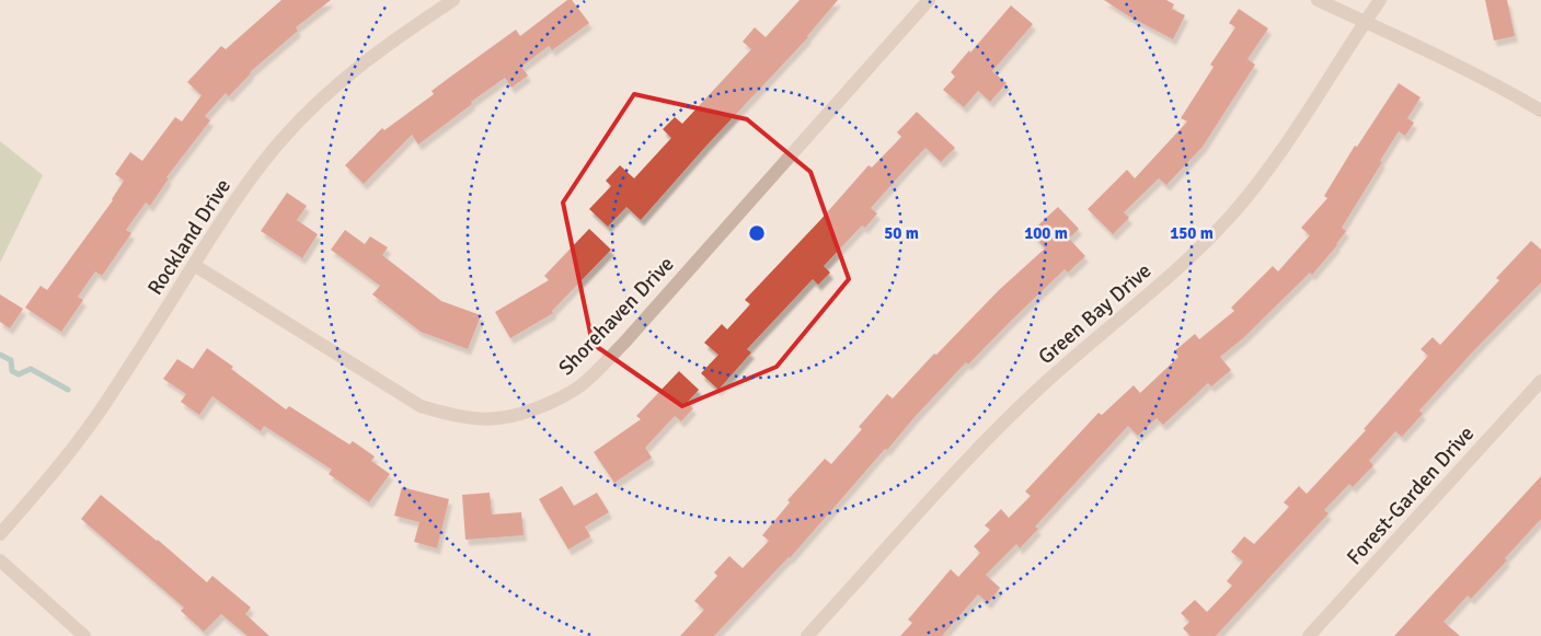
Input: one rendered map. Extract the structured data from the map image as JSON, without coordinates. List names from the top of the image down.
{
  "streets": {
    "street": [
      "Rockland Drive",
      "Green Bay Drive",
      "Shorehaven Drive",
      "Forest-Garden Drive"
    ]
  },
  "crossings": [
    ["Rockland Drive", "Shorehaven Drive"]
  ],
  "rings": ["50 m", "100 m", "150 m"]
}
